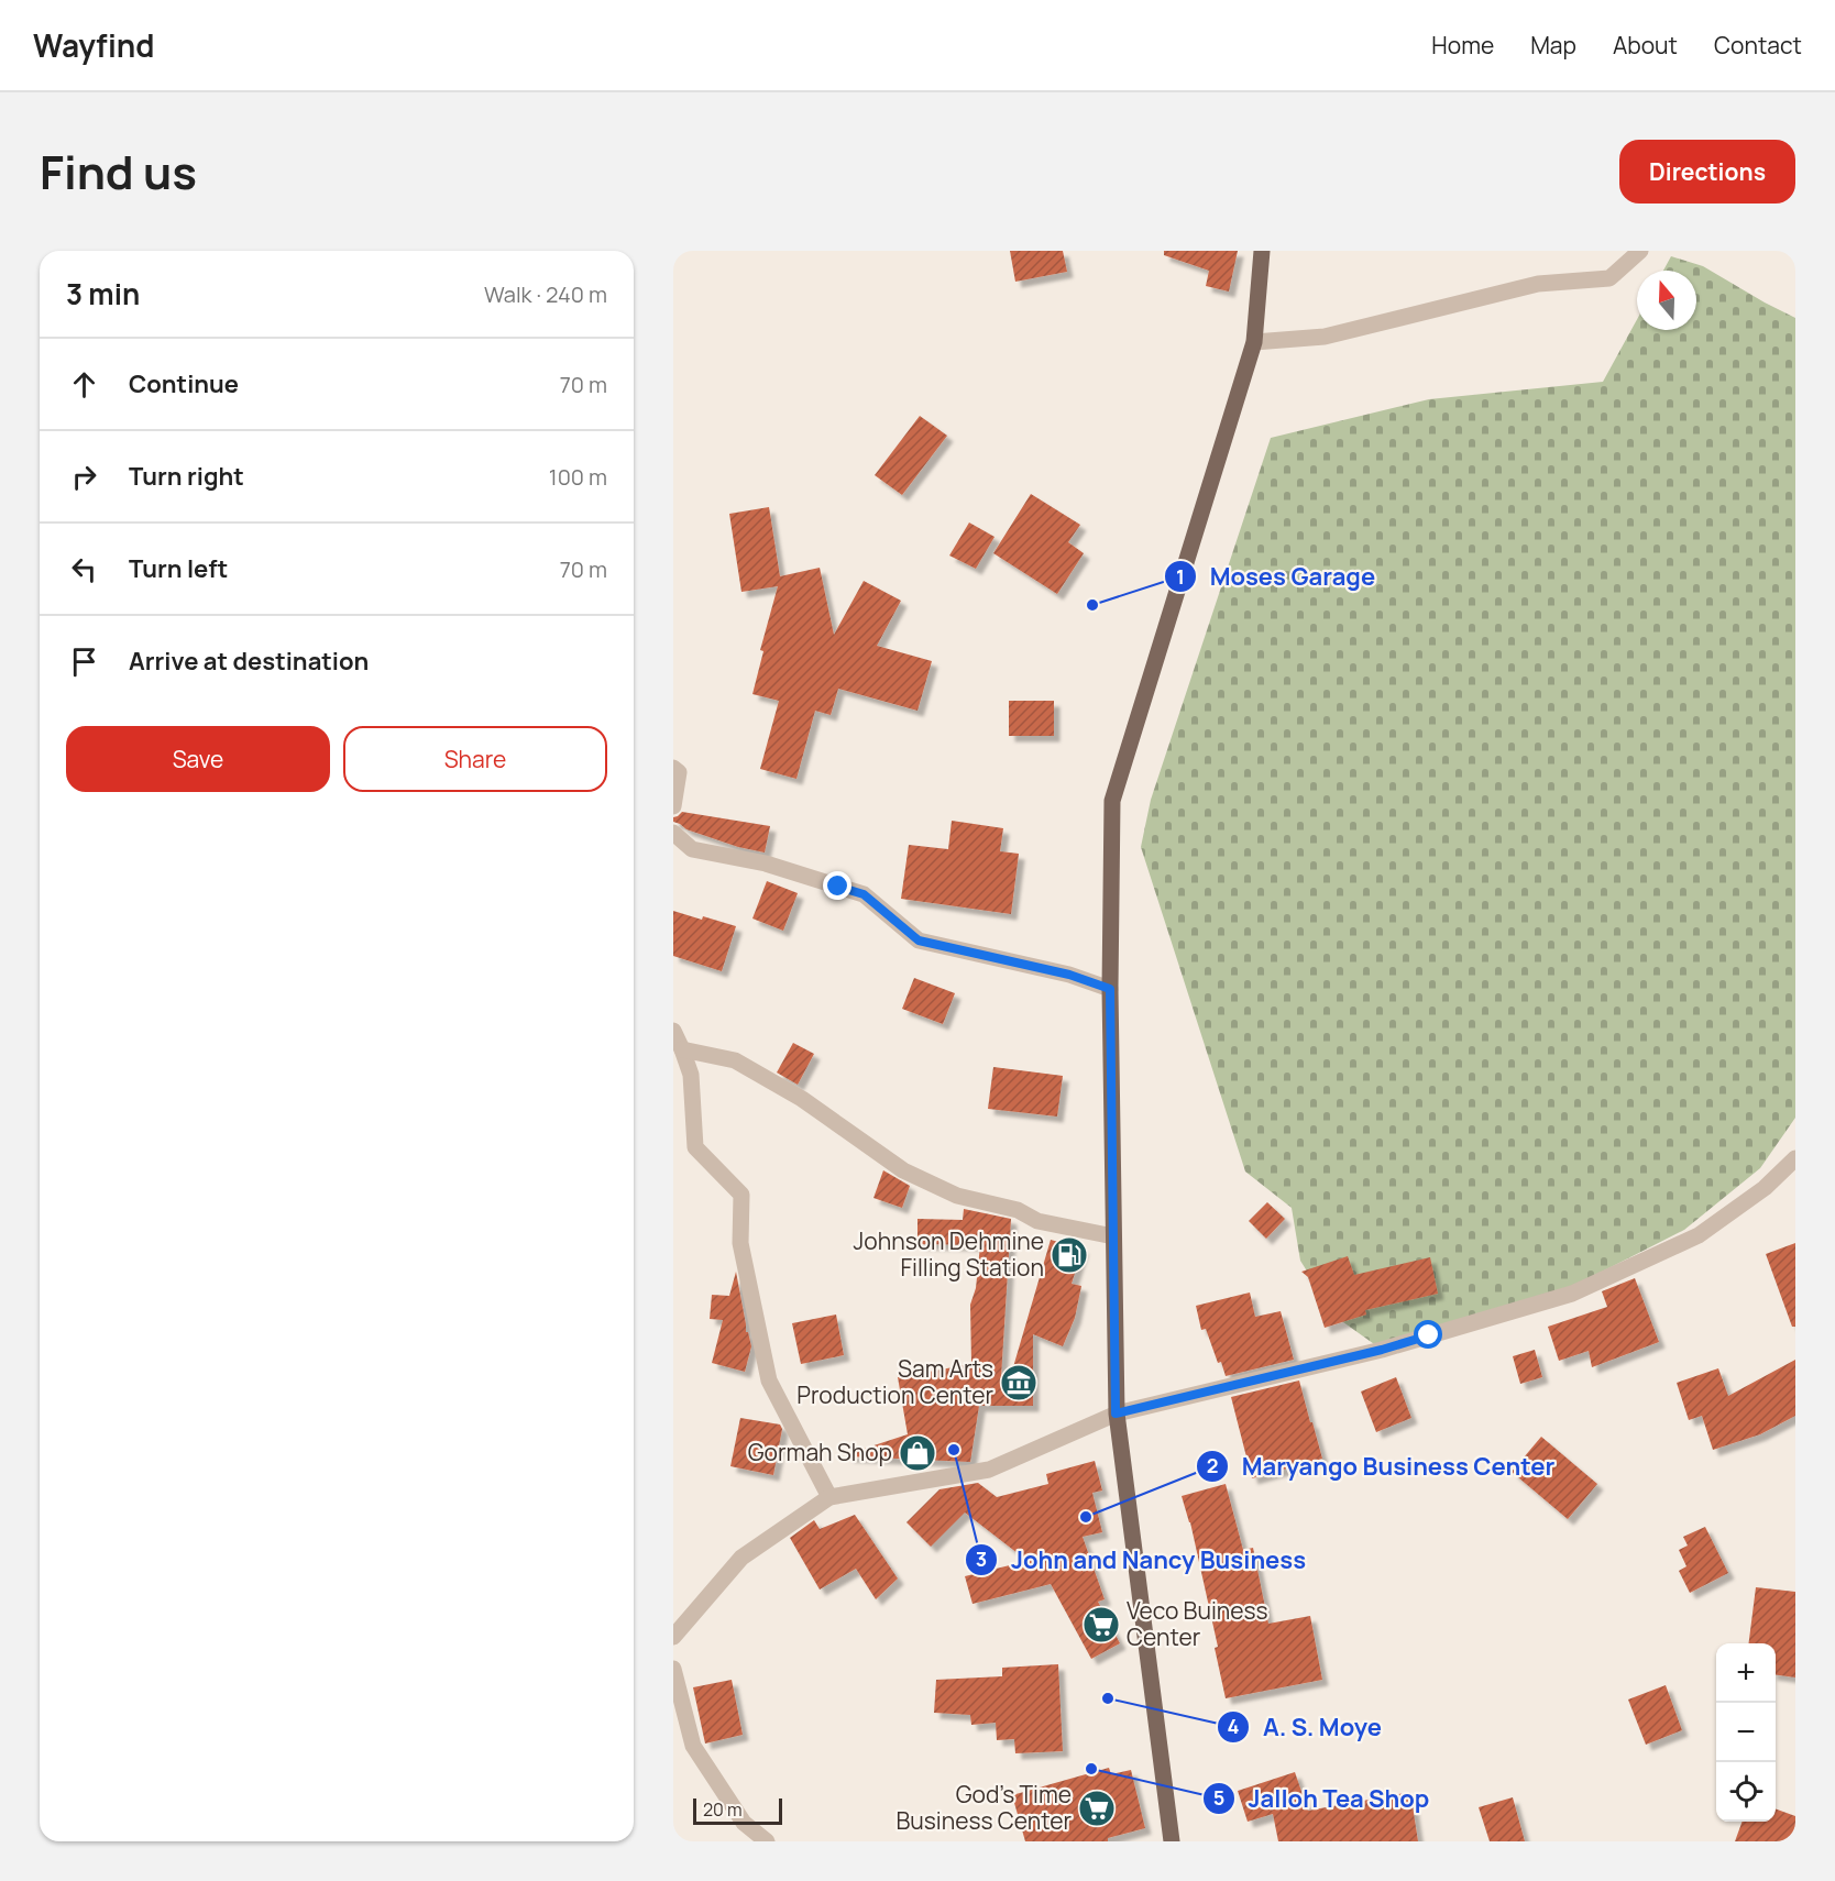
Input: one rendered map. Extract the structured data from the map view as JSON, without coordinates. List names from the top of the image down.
{
  "places": {
    "other": [
      "Moses Garage",
      "John and Nancy Business",
      "Maryango Business Center",
      "A. S. Moye",
      "Jalloh Tea Shop"
    ],
    "fuel station": ["Johnson Dehmine Filling Station"],
    "museum": ["Sam Arts Production Center"],
    "shop": ["Gormah Shop"],
    "supermarket": ["Veco Buiness Center", "God's Time Business Center"]
  },
  "scale_bar": "20 m",
  "north": "top",
  "page": {
    "header": "Wayfind",
    "nav": [
      "Home",
      "Map",
      "About",
      "Contact"
    ],
    "title": "Find us",
    "buttons": [
      "Directions",
      ["Save", "Share"]
    ],
    "heading": ["3 min", "Walk · 240 m"],
    "list": [
      ["Continue", "70 m"],
      ["Turn right", "100 m"],
      ["Turn left", "70 m"],
      "Arrive at destination"
    ],
    "map_buttons": ["+", "−"],
    "scale": "20 m"
  }
}
